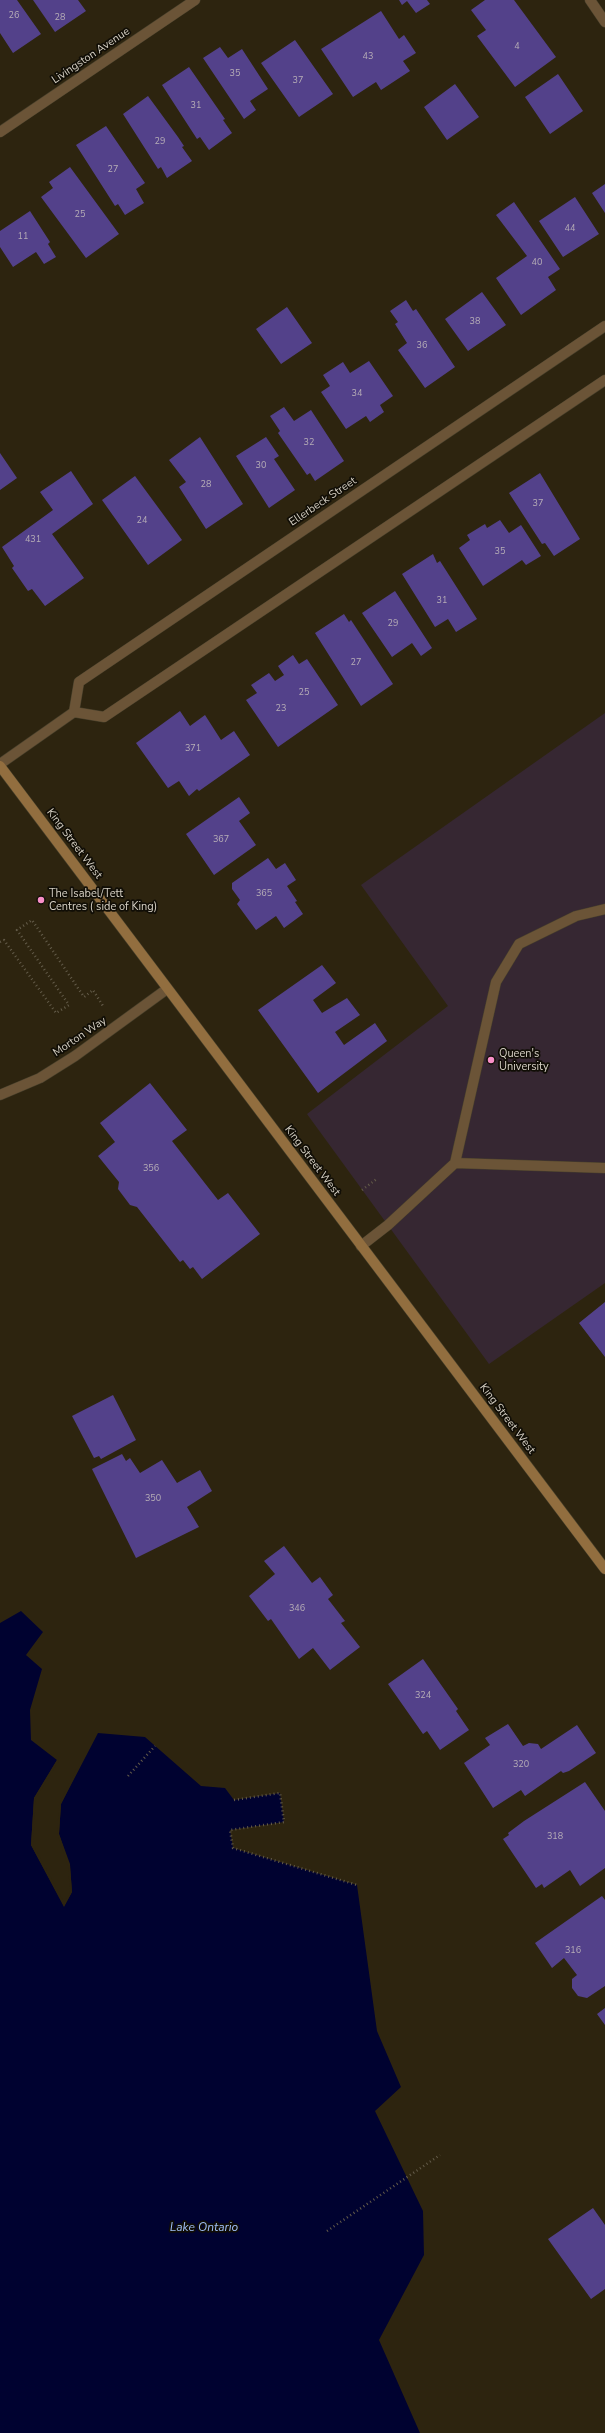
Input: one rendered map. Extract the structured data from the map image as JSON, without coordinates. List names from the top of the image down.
{
  "streets": {
    "main road": ["King Street West"],
    "street": ["Livingston Avenue", "Ellerbeck Street", "Morton Way"]
  },
  "crossings": [
    ["King Street West", "Morton Way"]
  ],
  "water": ["Lake Ontario"],
  "places": ["The Isabel/Tett Centres ( side of King)", "Queen's University"],
  "house_numbers": [
    "26",
    "28",
    "4",
    "43",
    "35",
    "37",
    "31",
    "29",
    "27",
    "25",
    "44",
    "11",
    "40",
    "38",
    "36",
    "34",
    "32",
    "30",
    "28",
    "37",
    "24",
    "431",
    "35",
    "31",
    "29",
    "27",
    "25",
    "23",
    "371",
    "367",
    "365",
    "356",
    "350",
    "346",
    "324",
    "320",
    "318",
    "316"
  ]
}
